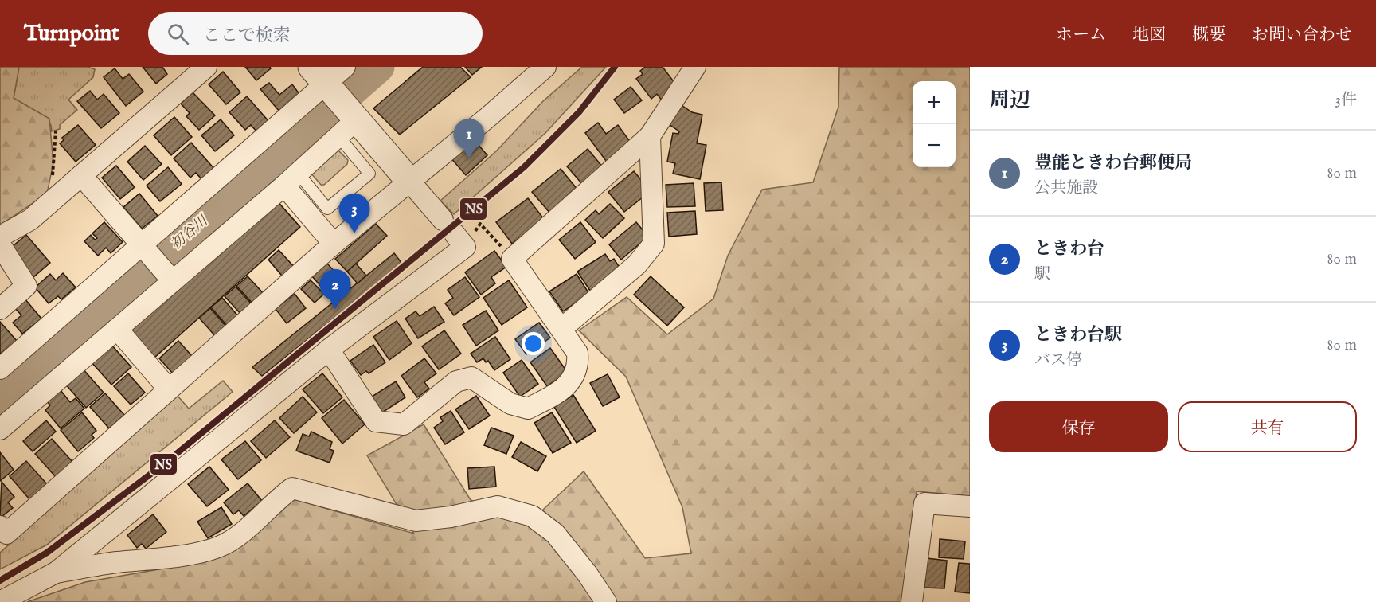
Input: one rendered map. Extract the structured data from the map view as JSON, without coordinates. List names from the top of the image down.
{
  "water": ["初谷川"],
  "lines": ["transit line NS"],
  "page": {
    "header": "Turnpoint",
    "search": "ここで検索",
    "nav": [
      "ホーム",
      "地図",
      "概要",
      "お問い合わせ"
    ],
    "heading": ["周辺", "3件"],
    "map_buttons": ["+", "−"],
    "pins": ["1", "3", "2"],
    "list": [
      {
        "mark": "1",
        "name": "豊能ときわ台郵便局",
        "note": "公共施設",
        "value": "80 m"
      },
      {
        "mark": "2",
        "name": "ときわ台",
        "note": "駅",
        "value": "80 m"
      },
      {
        "mark": "3",
        "name": "ときわ台駅",
        "note": "バス停",
        "value": "80 m"
      }
    ],
    "buttons": ["保存", "共有"]
  }
}
